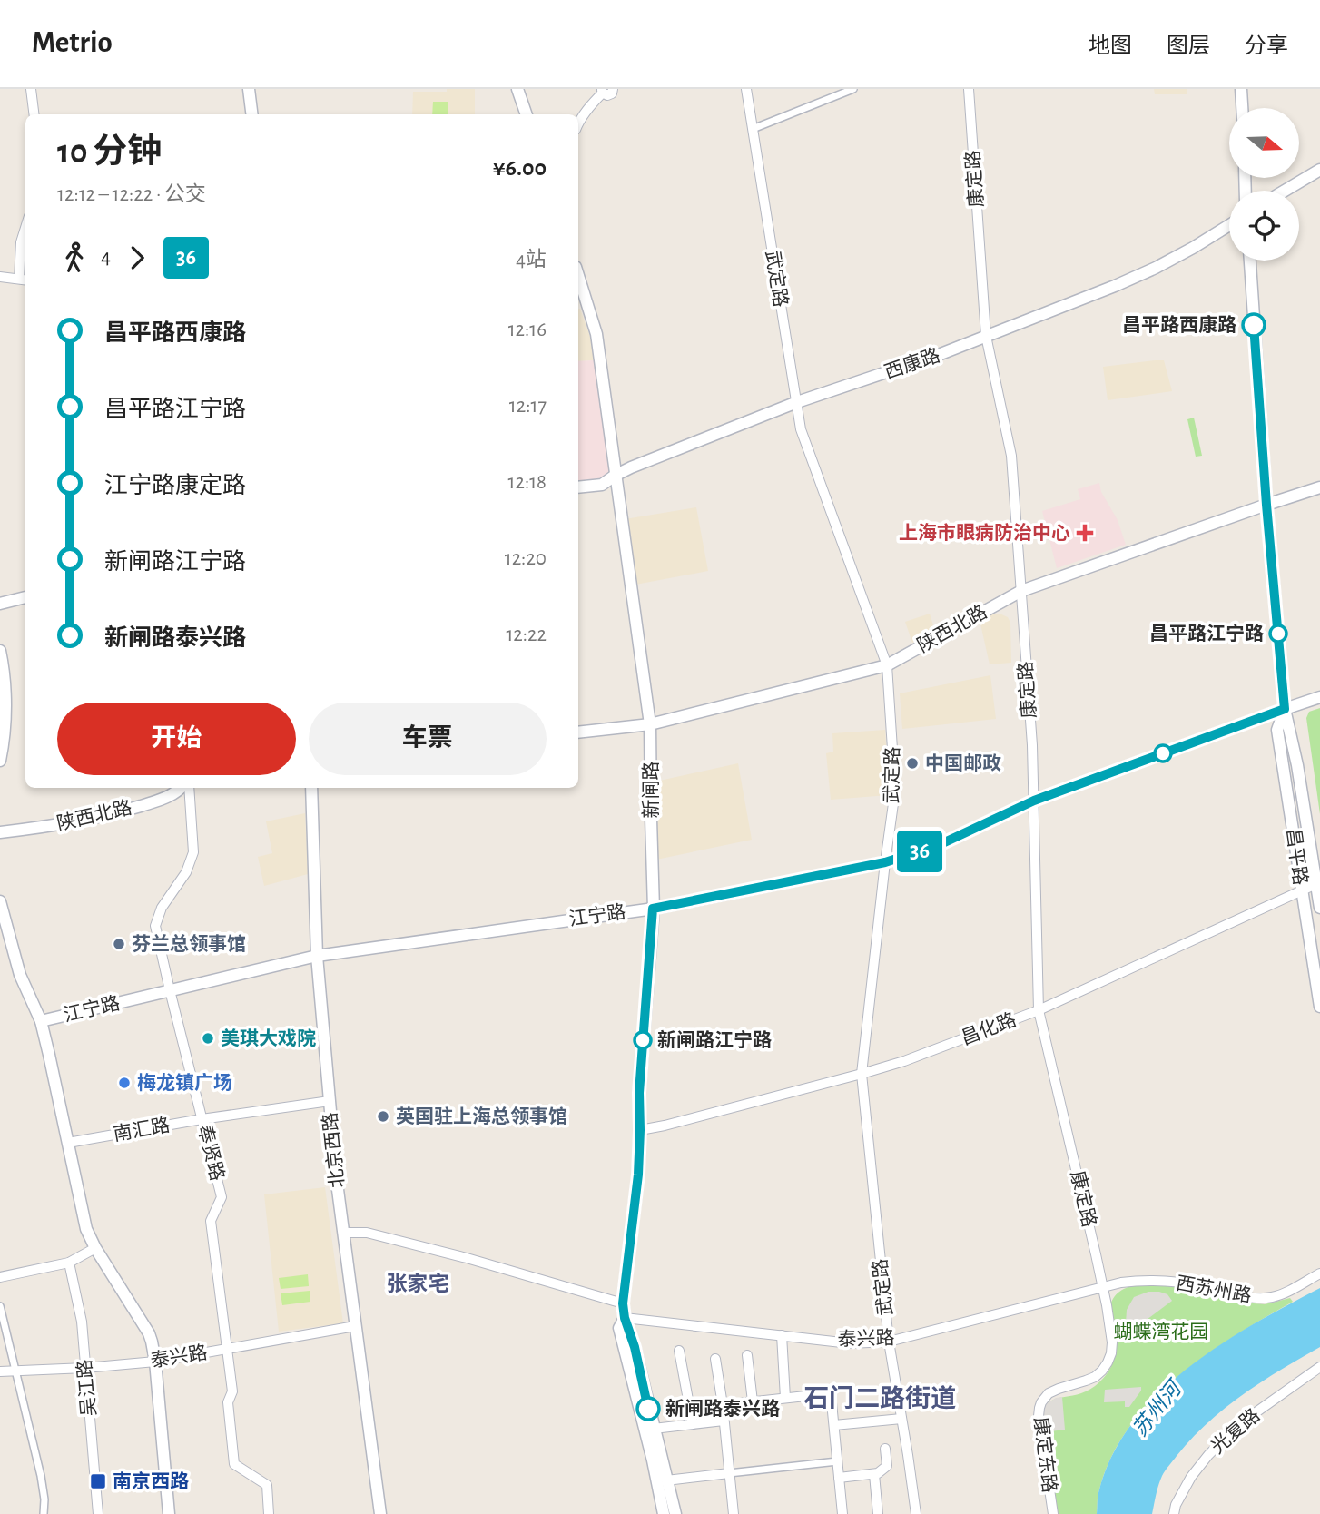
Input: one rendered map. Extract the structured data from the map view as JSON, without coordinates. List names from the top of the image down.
{
  "streets": {
    "main road": [
      "西康路",
      "陕西北路",
      "新闸路",
      "昌平路",
      "江宁路",
      "北京西路"
    ],
    "street": [
      "康定路",
      "武定路",
      "昌化路",
      "南汇路",
      "奉贤路",
      "西苏州路",
      "泰兴路",
      "吴江路",
      "光复路",
      "康定东路"
    ]
  },
  "crossings": [
    ["康定路", "西康路"],
    ["康定路", "陕西北路"],
    ["康定路", "江宁路"],
    ["康定路", "昌化路"],
    ["康定路", "西苏州路"],
    ["康定路", "泰兴路"],
    ["康定路", "康定东路"],
    ["武定路", "西康路"],
    ["武定路", "陕西北路"],
    ["武定路", "江宁路"],
    ["武定路", "昌化路"],
    ["武定路", "泰兴路"],
    ["西康路", "新闸路"],
    ["陕西北路", "新闸路"],
    ["陕西北路", "昌平路"],
    ["新闸路", "江宁路"],
    ["新闸路", "昌化路"],
    ["新闸路", "泰兴路"],
    ["昌平路", "江宁路"],
    ["昌平路", "昌化路"],
    ["江宁路", "北京西路"],
    ["江宁路", "奉贤路"],
    ["南汇路", "北京西路"],
    ["南汇路", "奉贤路"],
    ["北京西路", "泰兴路"],
    ["奉贤路", "泰兴路"],
    ["西苏州路", "泰兴路"],
    ["西苏州路", "康定东路"],
    ["泰兴路", "吴江路"],
    ["泰兴路", "康定东路"]
  ],
  "districts": ["张家宅", "石门二路街道"],
  "water": ["苏州河"],
  "parks": ["蝴蝶湾花园"],
  "places": {
    "other": [
      "昌平路西康路",
      "昌平路江宁路",
      "中国邮政",
      "芬兰总领事馆",
      "美琪大戏院",
      "新闸路江宁路",
      "梅龙镇广场",
      "英国驻上海总领事馆",
      "新闸路泰兴路"
    ],
    "health": ["上海市眼病防治中心"],
    "transit": ["南京西路"]
  },
  "lines": ["bus line 36"],
  "north": "right",
  "page": {
    "header": "Metrio",
    "nav": ["地图", "图层", "分享"],
    "on_map": "36",
    "heading": ["10 分钟", "12:12 – 12:22 · 公交", "¥6.00"],
    "legs": ["4", "36", "4站"],
    "list": [
      {
        "name": "昌平路西康路",
        "value": "12:16"
      },
      {
        "name": "昌平路江宁路",
        "value": "12:17"
      },
      {
        "name": "江宁路康定路",
        "value": "12:18"
      },
      {
        "name": "新闸路江宁路",
        "value": "12:20"
      },
      {
        "name": "新闸路泰兴路",
        "value": "12:22"
      }
    ],
    "buttons": ["开始", "车票"]
  }
}
